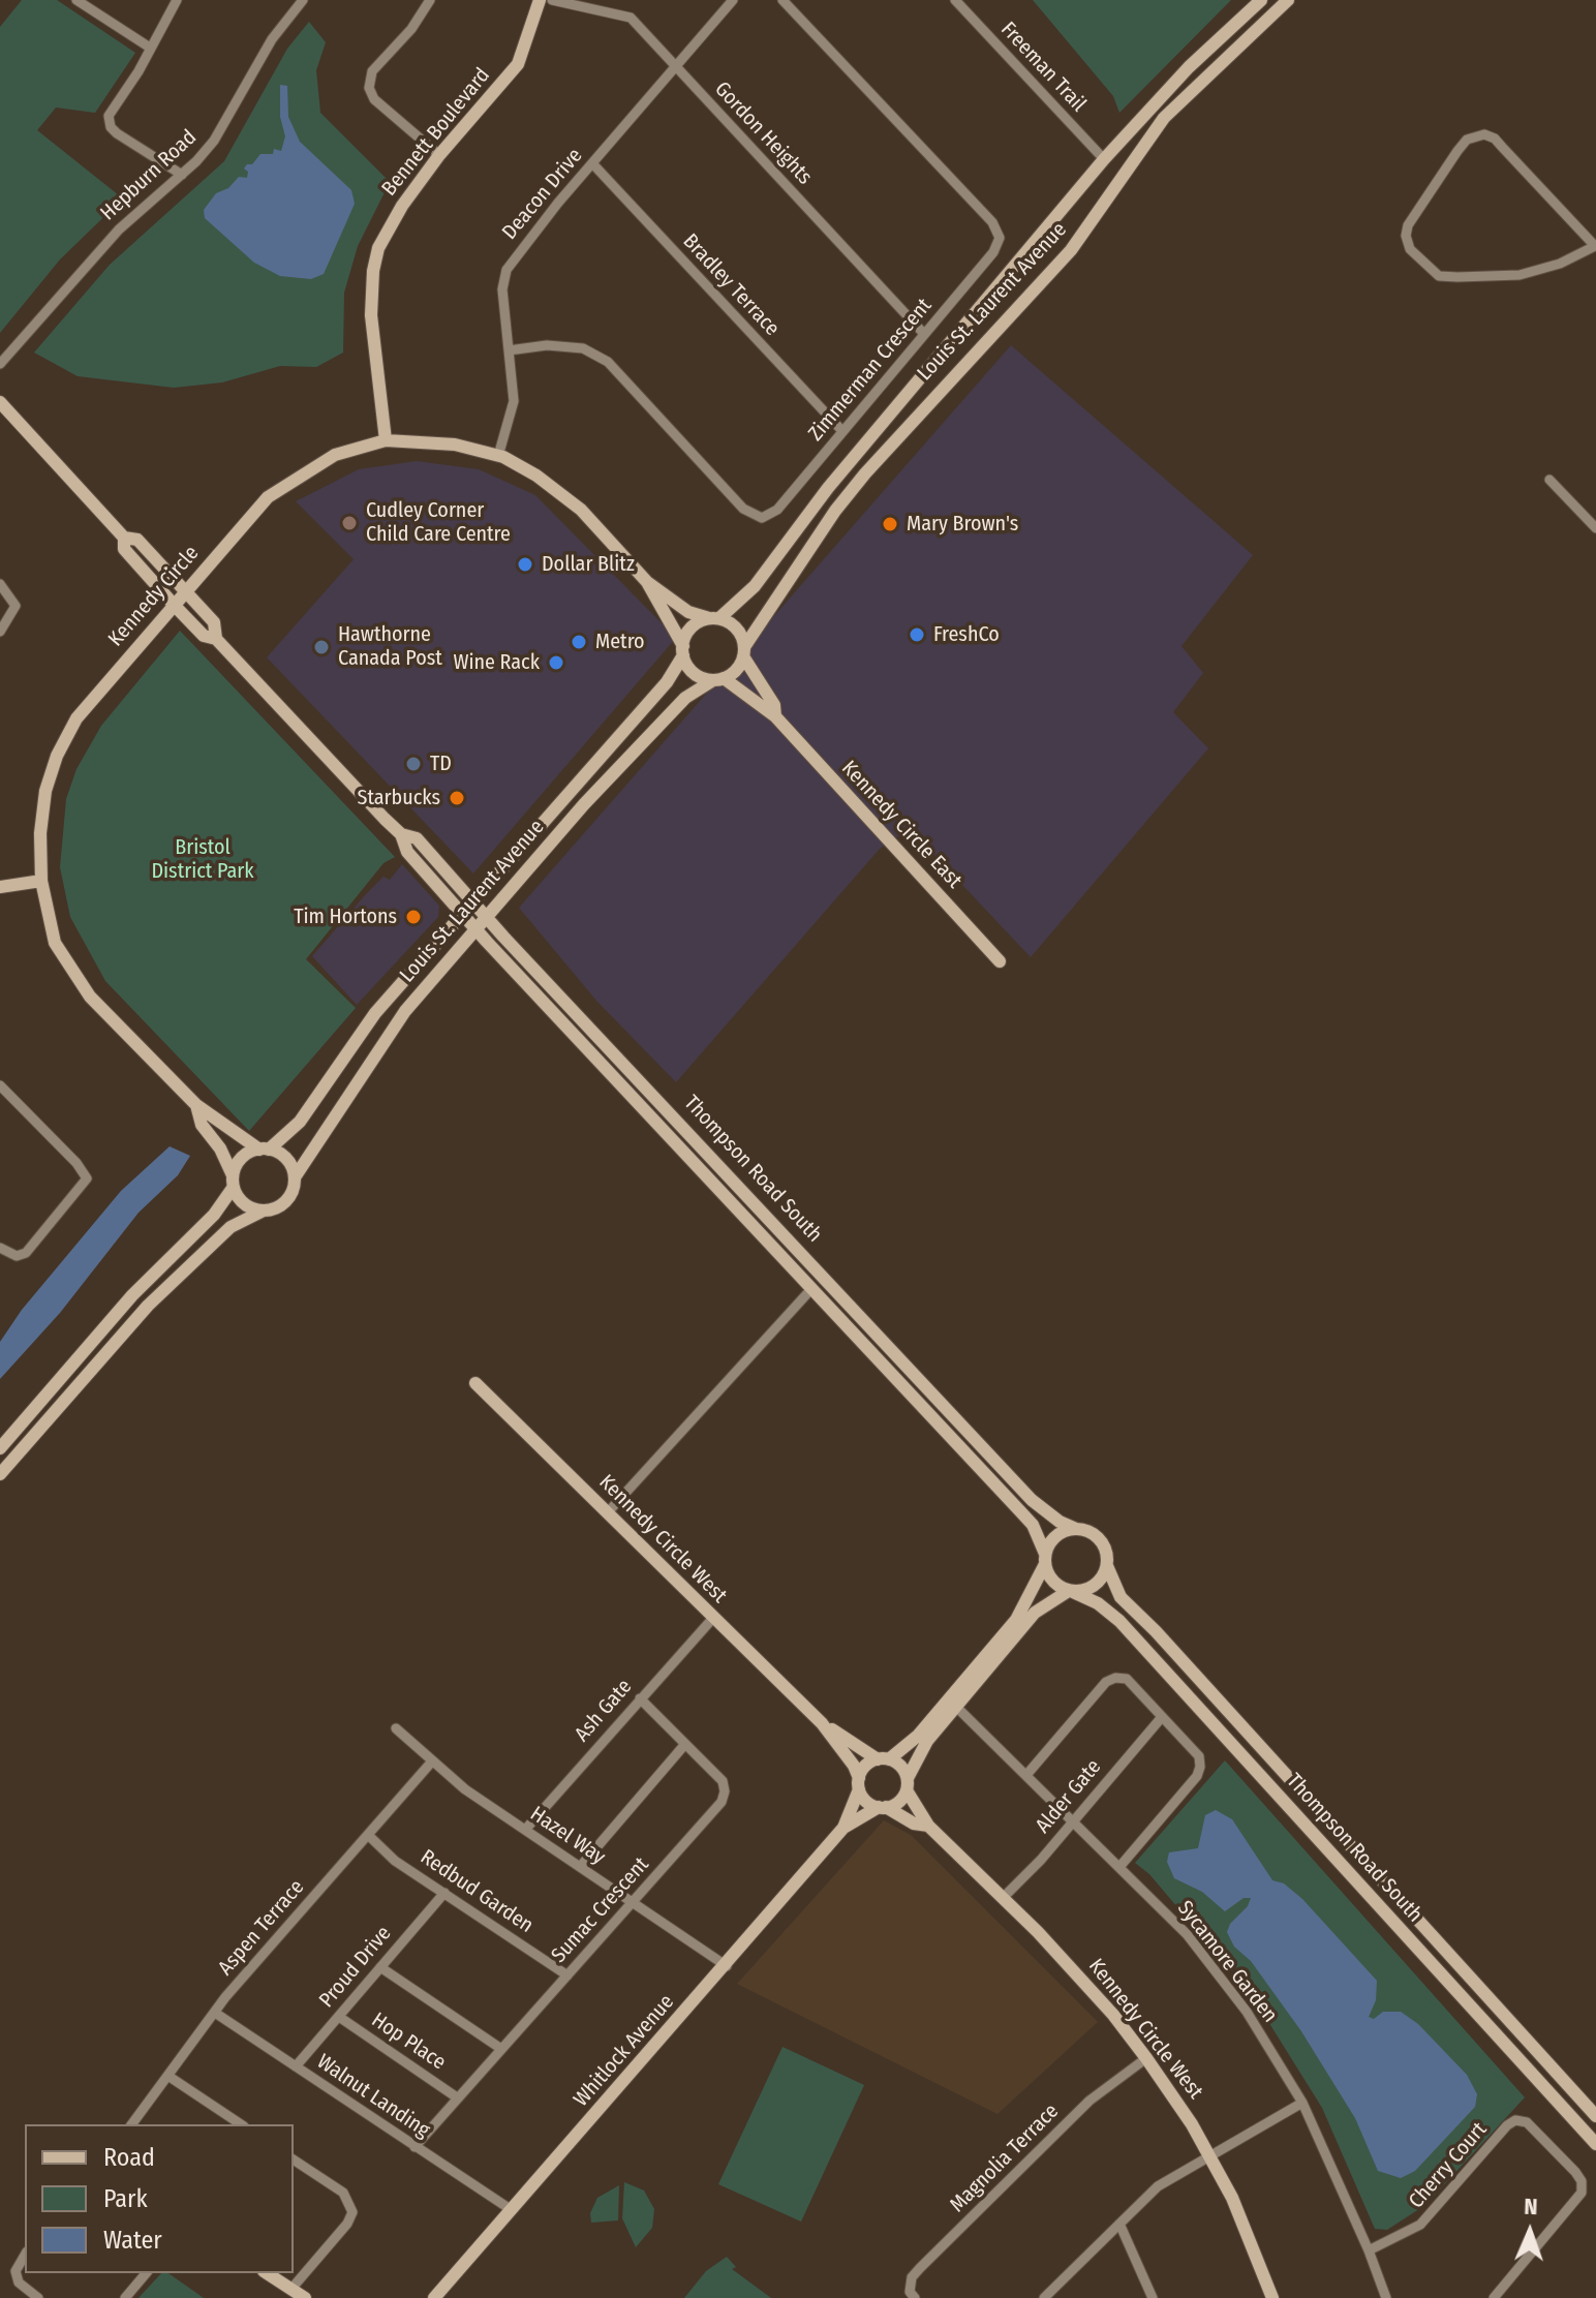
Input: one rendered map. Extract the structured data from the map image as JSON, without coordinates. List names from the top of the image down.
{
  "streets": {
    "main road": [
      "Bennett Boulevard",
      "Louis St. Laurent Avenue",
      "Kennedy Circle",
      "Kennedy Circle East",
      "Thompson Road South",
      "Kennedy Circle West",
      "Whitlock Avenue"
    ],
    "street": [
      "Freeman Trail",
      "Gordon Heights",
      "Hepburn Road",
      "Deacon Drive",
      "Bradley Terrace",
      "Zimmerman Crescent",
      "Ash Gate",
      "Alder Gate",
      "Hazel Way",
      "Redbud Garden",
      "Sumac Crescent",
      "Aspen Terrace",
      "Sycamore Garden",
      "Proud Drive",
      "Hop Place",
      "Walnut Landing",
      "Magnolia Terrace",
      "Cherry Court"
    ]
  },
  "crossings": [
    ["Freeman Trail", "Louis St. Laurent Avenue"],
    ["Bennett Boulevard", "Kennedy Circle"],
    ["Gordon Heights", "Deacon Drive"],
    ["Gordon Heights", "Zimmerman Crescent"],
    ["Deacon Drive", "Bradley Terrace"],
    ["Deacon Drive", "Zimmerman Crescent"],
    ["Deacon Drive", "Kennedy Circle"],
    ["Bradley Terrace", "Zimmerman Crescent"],
    ["Louis St. Laurent Avenue", "Kennedy Circle"],
    ["Louis St. Laurent Avenue", "Kennedy Circle East"],
    ["Louis St. Laurent Avenue", "Thompson Road South"],
    ["Kennedy Circle", "Kennedy Circle East"],
    ["Kennedy Circle", "Thompson Road South"],
    ["Kennedy Circle West", "Ash Gate"],
    ["Kennedy Circle West", "Alder Gate"],
    ["Kennedy Circle West", "Whitlock Avenue"],
    ["Kennedy Circle West", "Magnolia Terrace"],
    ["Ash Gate", "Hazel Way"],
    ["Ash Gate", "Sumac Crescent"],
    ["Alder Gate", "Sycamore Garden"],
    ["Hazel Way", "Sumac Crescent"],
    ["Hazel Way", "Aspen Terrace"],
    ["Hazel Way", "Whitlock Avenue"],
    ["Redbud Garden", "Sumac Crescent"],
    ["Redbud Garden", "Aspen Terrace"],
    ["Redbud Garden", "Proud Drive"],
    ["Sumac Crescent", "Hop Place"],
    ["Sumac Crescent", "Walnut Landing"],
    ["Aspen Terrace", "Walnut Landing"],
    ["Sycamore Garden", "Cherry Court"],
    ["Proud Drive", "Hop Place"],
    ["Proud Drive", "Walnut Landing"],
    ["Whitlock Avenue", "Walnut Landing"]
  ],
  "parks": ["Bristol District Park"],
  "places": [
    "Cudley Corner Child Care Centre",
    "Mary Brown's",
    "Dollar Blitz",
    "FreshCo",
    "Metro",
    "Hawthorne Canada Post",
    "Wine Rack",
    "TD",
    "Starbucks",
    "Tim Hortons"
  ],
  "legend": ["Road", "Park", "Water"],
  "north": "top"
}
